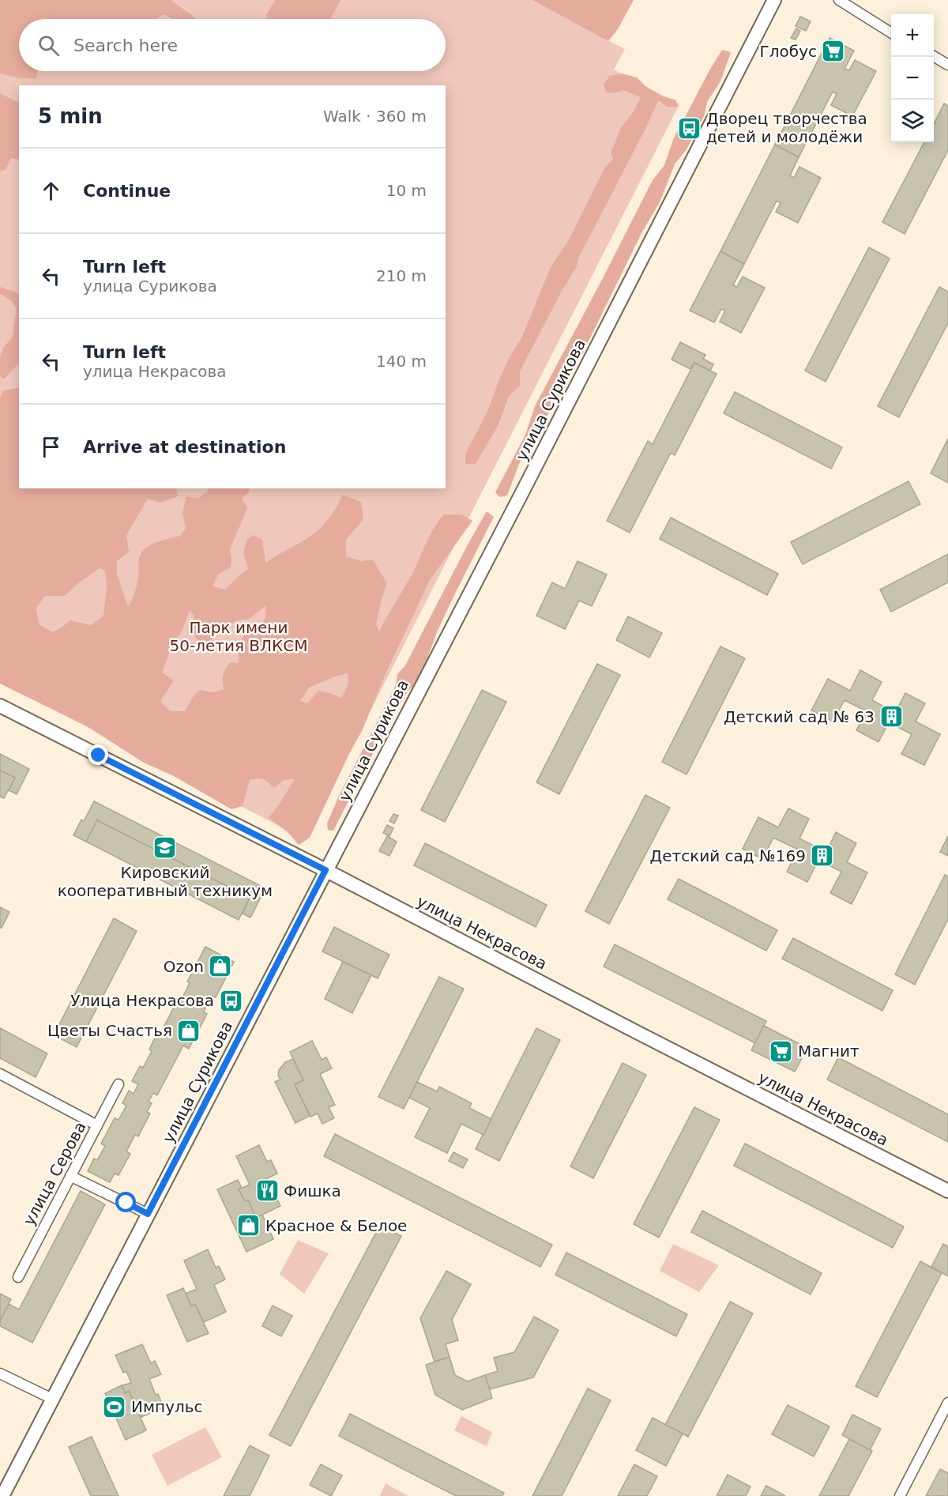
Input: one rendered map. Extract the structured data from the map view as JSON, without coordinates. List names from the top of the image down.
{
  "streets": {
    "street": ["улица Сурикова", "улица Некрасова", "улица Серова"]
  },
  "crossings": [
    ["улица Сурикова", "улица Некрасова"]
  ],
  "parks": ["Парк имени 50-летия ВЛКСМ"],
  "places": {
    "supermarket": ["Глобус", "Магнит"],
    "bus stop": ["Дворец творчества детей и молодёжи", "Улица Некрасова"],
    "building": ["Детский сад № 63", "Детский сад №169"],
    "school or university": ["Кировский кооперативный техникум"],
    "shop": ["Ozon", "Цветы Счастья", "Красное & Белое"],
    "restaurant": ["Фишка"],
    "sports": ["Импульс"]
  },
  "page": {
    "map_buttons": ["+", "−"],
    "search": "Search here",
    "heading": ["5 min", "Walk · 360 m"],
    "list": [
      ["Continue", "10 m"],
      ["Turn left", "улица Сурикова", "210 m"],
      ["Turn left", "улица Некрасова", "140 m"],
      "Arrive at destination"
    ]
  }
}
